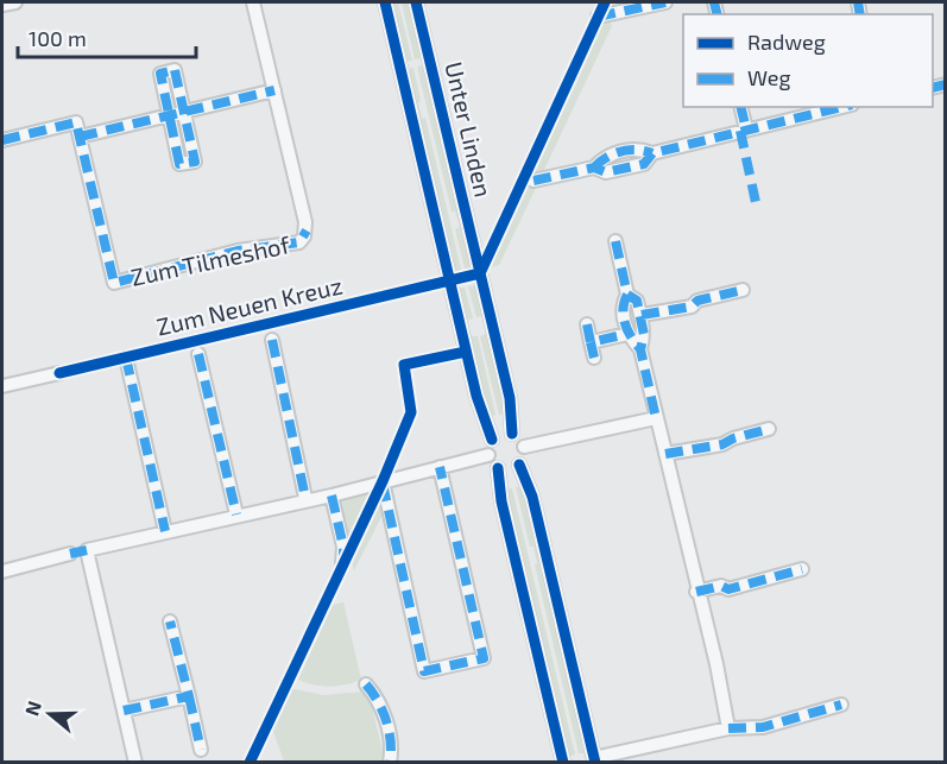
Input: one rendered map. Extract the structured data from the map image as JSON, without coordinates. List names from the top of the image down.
{
  "streets": {
    "street": ["Unter Linden", "Zum Tilmeshof"],
    "cycle path": ["Zum Neuen Kreuz"]
  },
  "legend": ["Radweg", "Weg"],
  "scale_bar": "100 m",
  "north": "left"
}
